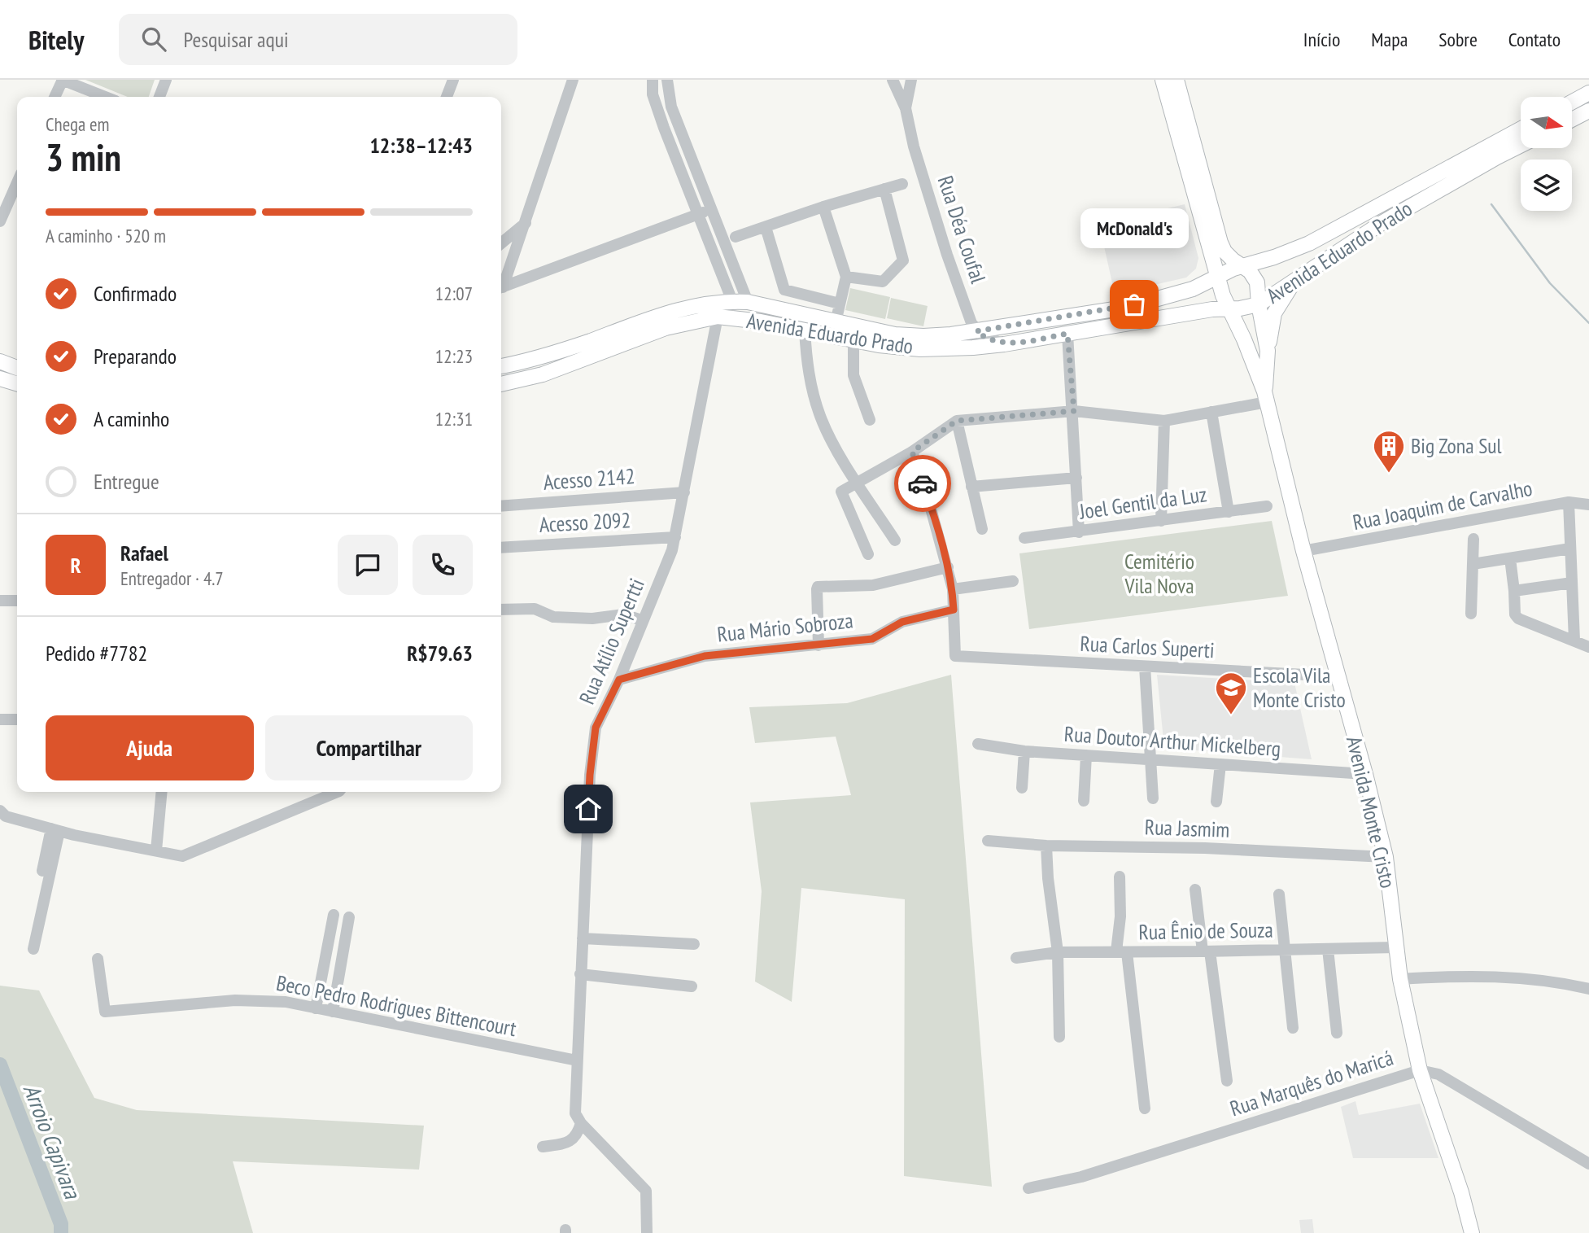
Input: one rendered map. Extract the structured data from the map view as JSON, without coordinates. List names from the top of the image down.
{
  "streets": {
    "main road": ["Avenida Eduardo Prado", "Avenida Monte Cristo"],
    "street": [
      "Rua Déa Coufal",
      "Acesso 2142",
      "Joel Gentil da Luz",
      "Rua Joaquim de Carvalho",
      "Acesso 2092",
      "Rua Mário Sobroza",
      "Rua Atílio Supertti",
      "Rua Carlos Superti",
      "Rua Doutor Arthur Mickelberg",
      "Rua Jasmim",
      "Rua Ênio de Souza",
      "Beco Pedro Rodrigues Bittencourt",
      "Rua Marquês do Maricá"
    ]
  },
  "crossings": [
    ["Rua Déa Coufal", "Avenida Eduardo Prado"],
    ["Avenida Eduardo Prado", "Rua Atílio Supertti"],
    ["Avenida Eduardo Prado", "Avenida Monte Cristo"],
    ["Acesso 2142", "Rua Atílio Supertti"],
    ["Rua Joaquim de Carvalho", "Avenida Monte Cristo"],
    ["Acesso 2092", "Rua Atílio Supertti"],
    ["Rua Mário Sobroza", "Rua Atílio Supertti"],
    ["Rua Mário Sobroza", "Rua Carlos Superti"],
    ["Rua Atílio Supertti", "Beco Pedro Rodrigues Bittencourt"],
    ["Rua Carlos Superti", "Avenida Monte Cristo"],
    ["Rua Doutor Arthur Mickelberg", "Avenida Monte Cristo"],
    ["Avenida Monte Cristo", "Rua Jasmim"],
    ["Avenida Monte Cristo", "Rua Ênio de Souza"],
    ["Avenida Monte Cristo", "Rua Marquês do Maricá"]
  ],
  "water": ["Arroio Capivara"],
  "parks": ["Cemitério Vila Nova"],
  "places": {
    "other": ["McDonald's"],
    "building": ["Big Zona Sul"],
    "school or university": ["Escola Vila Monte Cristo"]
  },
  "north": "right",
  "page": {
    "header": "Bitely",
    "search": "Pesquisar aqui",
    "nav": [
      "Início",
      "Mapa",
      "Sobre",
      "Contato"
    ],
    "heading": ["3 min", "Chega em", "12:38–12:43"],
    "panel": [
      "Rafael",
      "Entregador · 4.7",
      "Pedido #7782",
      "R$79.63"
    ],
    "bar": "A caminho · 520 m",
    "bubble": "McDonald's",
    "list": [
      ["Confirmado", "12:07"],
      ["Preparando", "12:23"],
      ["A caminho", "12:31"],
      "Entregue"
    ],
    "round": "R",
    "buttons": ["Ajuda", "Compartilhar"]
  }
}
